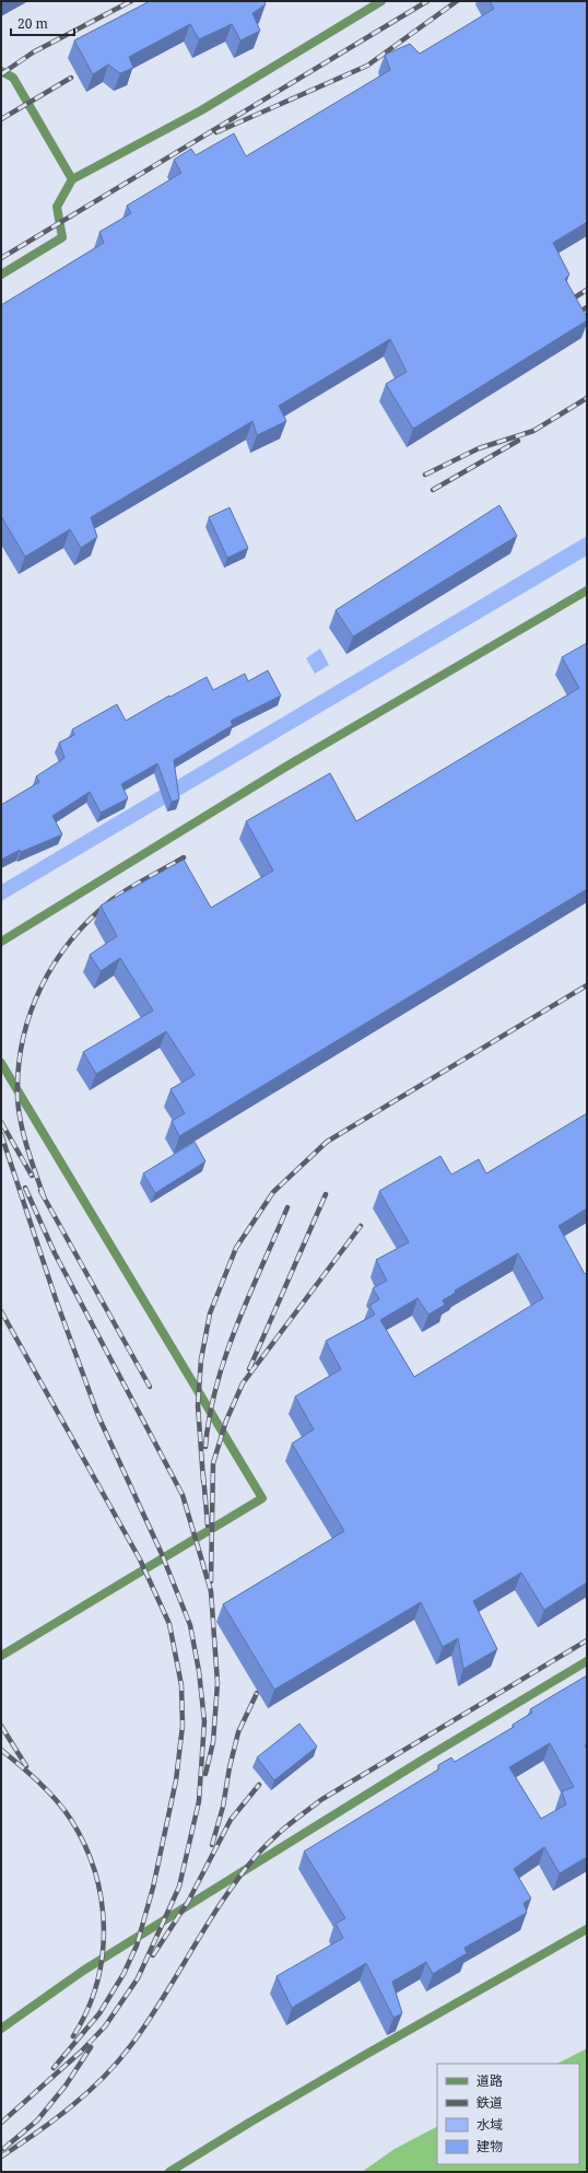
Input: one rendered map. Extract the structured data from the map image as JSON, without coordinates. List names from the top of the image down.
{
  "legend": [
    "道路",
    "鉄道",
    "水域",
    "建物"
  ],
  "scale_bar": "20 m"
}
